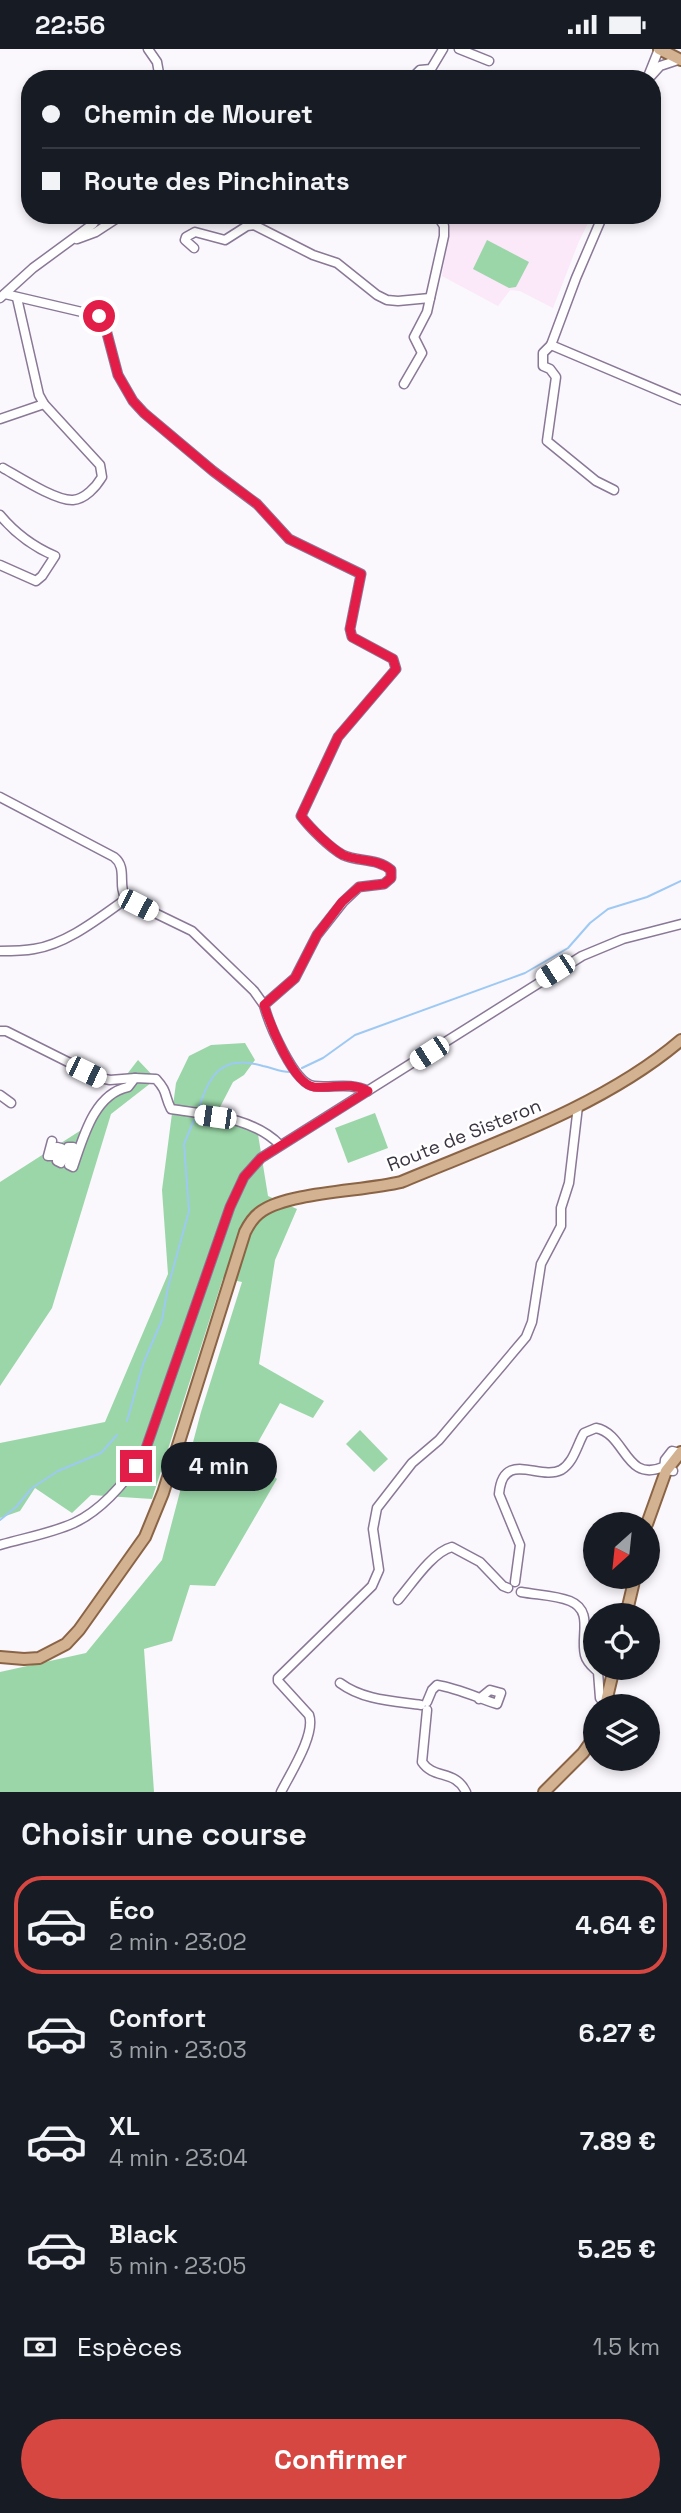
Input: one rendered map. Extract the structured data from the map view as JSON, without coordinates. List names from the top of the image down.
{
  "streets": {
    "main road": ["Route de Sisteron"]
  },
  "north": "bottom left",
  "page": {
    "status": "22:56",
    "banner": ["Chemin de Mouret", "Route des Pinchinats"],
    "bubble": "4 min",
    "heading": "Choisir une course",
    "list": [
      {
        "name": "Éco",
        "note": "2 min · 23:02",
        "value": "4.64 €"
      },
      {
        "name": "Confort",
        "note": "3 min · 23:03",
        "value": "6.27 €"
      },
      {
        "name": "XL",
        "note": "4 min · 23:04",
        "value": "7.89 €"
      },
      {
        "name": "Black",
        "note": "5 min · 23:05",
        "value": "5.25 €"
      }
    ],
    "pay": ["Espèces", "1.5 km"],
    "buttons": "Confirmer"
  }
}
